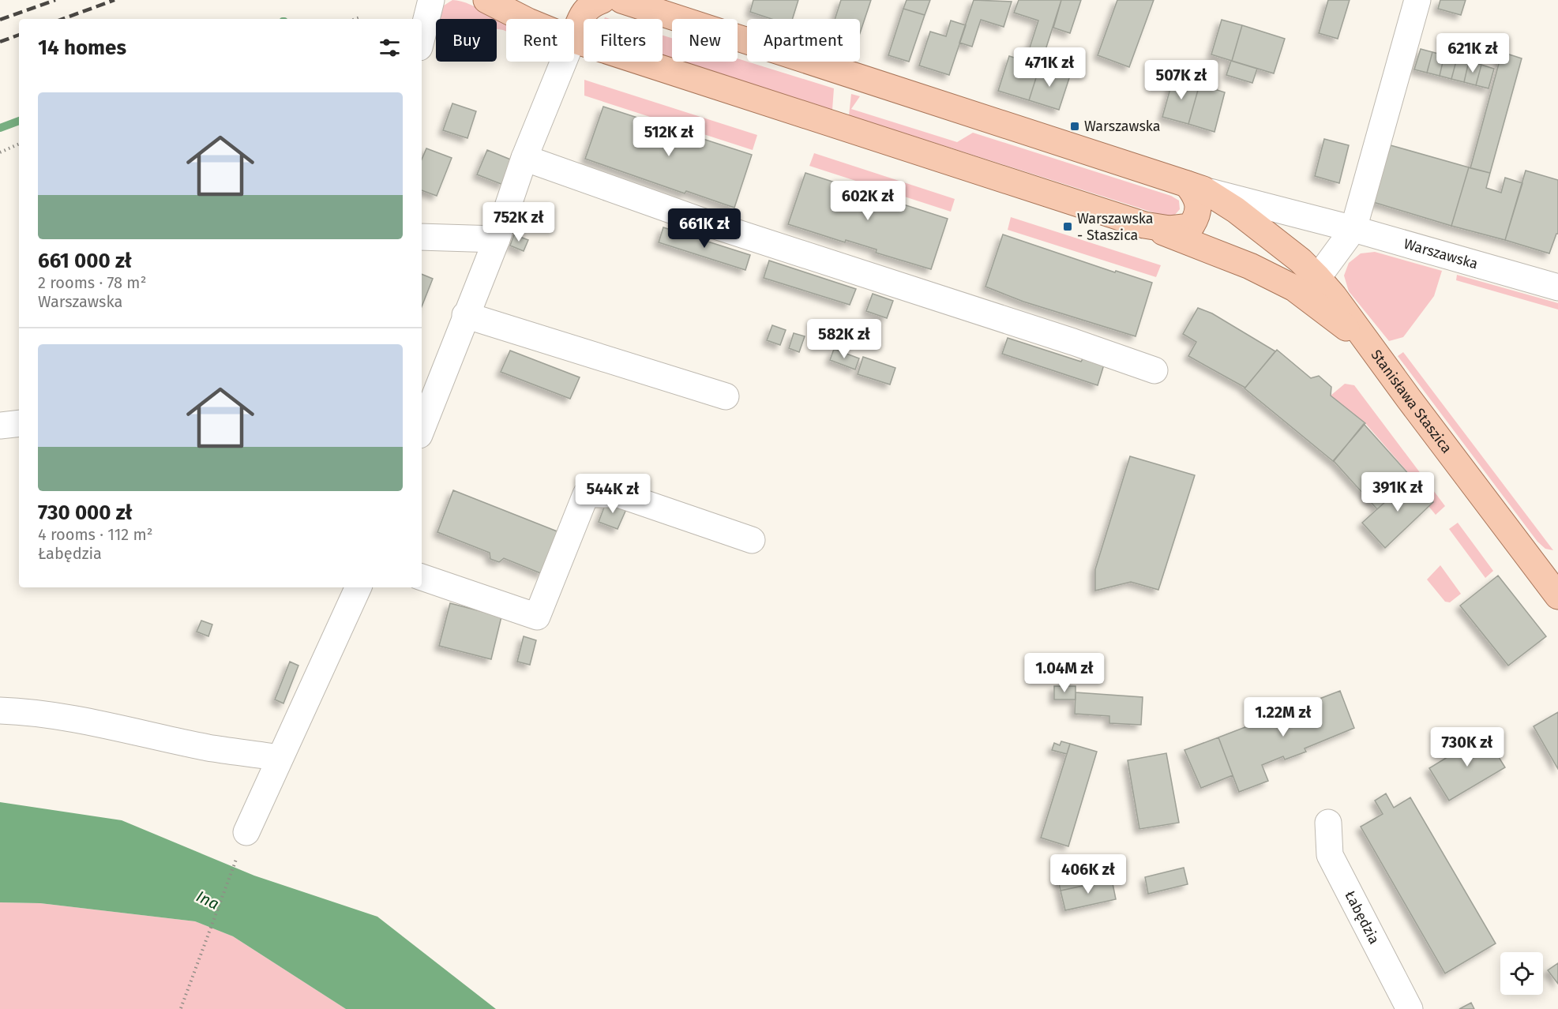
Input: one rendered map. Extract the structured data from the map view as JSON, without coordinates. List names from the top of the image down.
{
  "streets": {
    "main road": ["Warszawska", "Stanisława Staszica"],
    "street": ["Łabędzia"]
  },
  "crossings": [
    ["Warszawska", "Stanisława Staszica"]
  ],
  "water": ["Ina"],
  "places": {
    "transit": ["Warszawska", "Warszawska - Staszica"]
  },
  "page": {
    "chip": [
      "Buy",
      "Rent",
      "Filters",
      "New",
      "Apartment"
    ],
    "heading": "14 homes",
    "price": [
      "621K zł",
      "471K zł",
      "507K zł",
      "512K zł",
      "602K zł",
      "752K zł",
      "661K zł",
      "582K zł",
      "391K zł",
      "544K zł",
      "1.04M zł",
      "1.22M zł",
      "730K zł",
      "406K zł"
    ],
    "list": [
      {
        "name": "661 000 zł",
        "note": "2 rooms · 78 m² · Warszawska"
      },
      {
        "name": "730 000 zł",
        "note": "4 rooms · 112 m² · Łabędzia"
      }
    ]
  }
}
